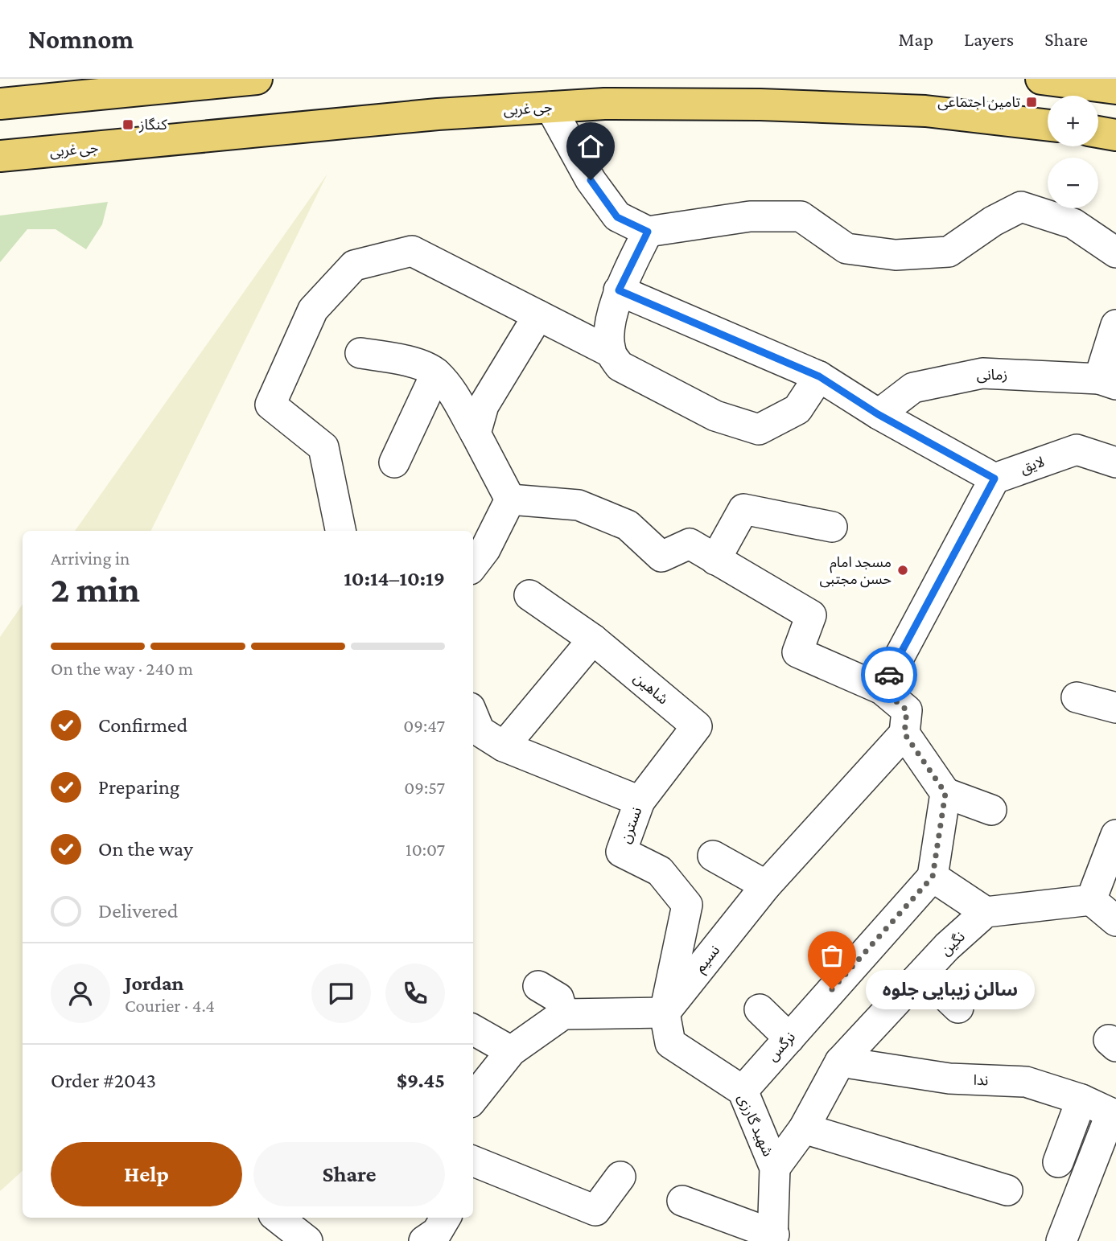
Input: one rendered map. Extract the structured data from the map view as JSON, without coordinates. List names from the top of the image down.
{
  "streets": {
    "main road": ["جی غربی"],
    "street": [
      "زمانی",
      "لایق",
      "شاهین",
      "نسترن",
      "نگین",
      "نسیم",
      "نرگس",
      "ندا",
      "شهید گارزی"
    ]
  },
  "crossings": [
    ["شاهین", "نسترن"],
    ["نسترن", "نسیم"],
    ["نسترن", "شهید گارزی"],
    ["نگین", "ندا"],
    ["نگین", "شهید گارزی"],
    ["نسیم", "شهید گارزی"],
    ["نرگس", "شهید گارزی"]
  ],
  "places": {
    "transit": ["تامین اجتماعی", "کنگاز"],
    "other": ["مسجد امام حسن مجتبی", "سالن زیبایی جلوه"]
  },
  "page": {
    "header": "Nomnom",
    "nav": ["Map", "Layers", "Share"],
    "map_buttons": ["+", "−"],
    "heading": ["2 min", "Arriving in", "10:14–10:19"],
    "panel": [
      "Jordan",
      "Courier · 4.4",
      "Order #2043",
      "$9.45"
    ],
    "bar": "On the way · 240 m",
    "list": [
      ["Confirmed", "09:47"],
      ["Preparing", "09:57"],
      ["On the way", "10:07"],
      "Delivered"
    ],
    "bubble": "سالن زیبایی جلوه",
    "buttons": ["Help", "Share"]
  }
}
